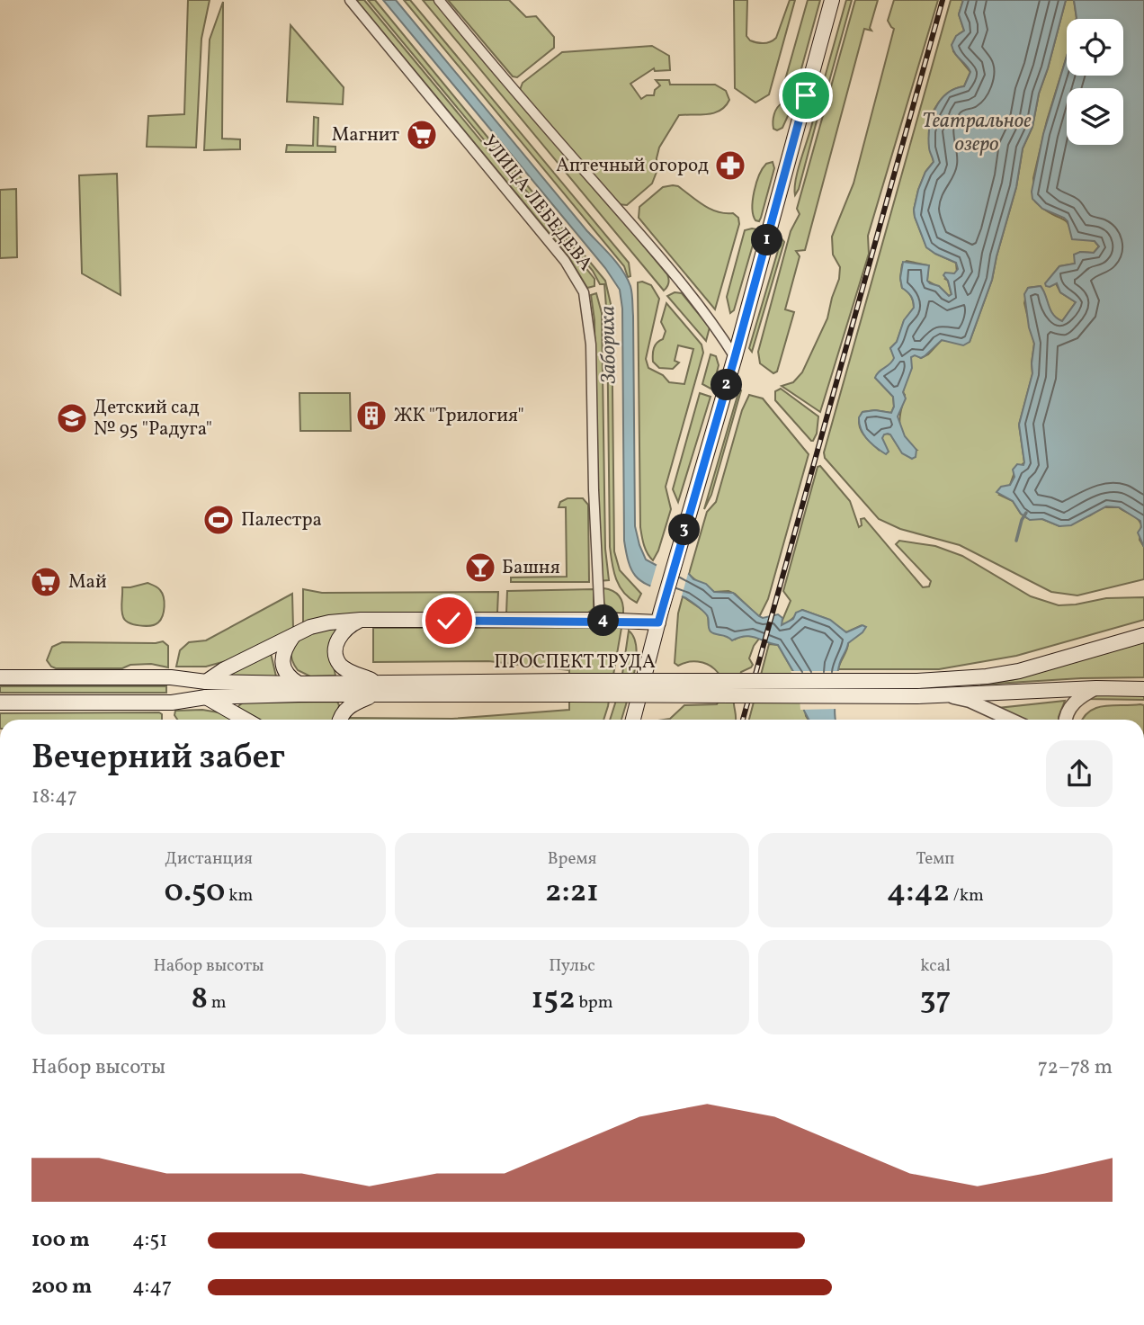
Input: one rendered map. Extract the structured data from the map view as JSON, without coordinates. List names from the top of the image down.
{
  "streets": {
    "main road": ["ПРОСПЕКТ ТРУДА"],
    "street": ["УЛИЦА ЛЕБЕДЕВА"]
  },
  "water": ["Театральное озеро", "Забориха"],
  "places": {
    "supermarket": ["Магнит", "Май"],
    "pharmacy": ["Аптечный огород"],
    "building": ["ЖК \"Трилогия\""],
    "school or university": ["Детский сад № 95 \"Радуга\""],
    "sports": ["Палестра"],
    "bar": ["Башня"]
  },
  "page": {
    "pins": [
      "1",
      "2",
      "3",
      "4"
    ],
    "heading": ["Вечерний забег", "18:47"],
    "stats": [
      ["Дистанция", "0.50 km"],
      ["Время", "2:21"],
      ["Темп", "4:42 /km"],
      ["Набор высоты", "8 m"],
      ["Пульс", "152 bpm"],
      ["kcal", "37"]
    ],
    "chart": ["Набор высоты", "72–78 m"],
    "list": [
      {
        "name": "100 m",
        "note": "4:51"
      },
      {
        "name": "200 m",
        "note": "4:47"
      }
    ]
  }
}
